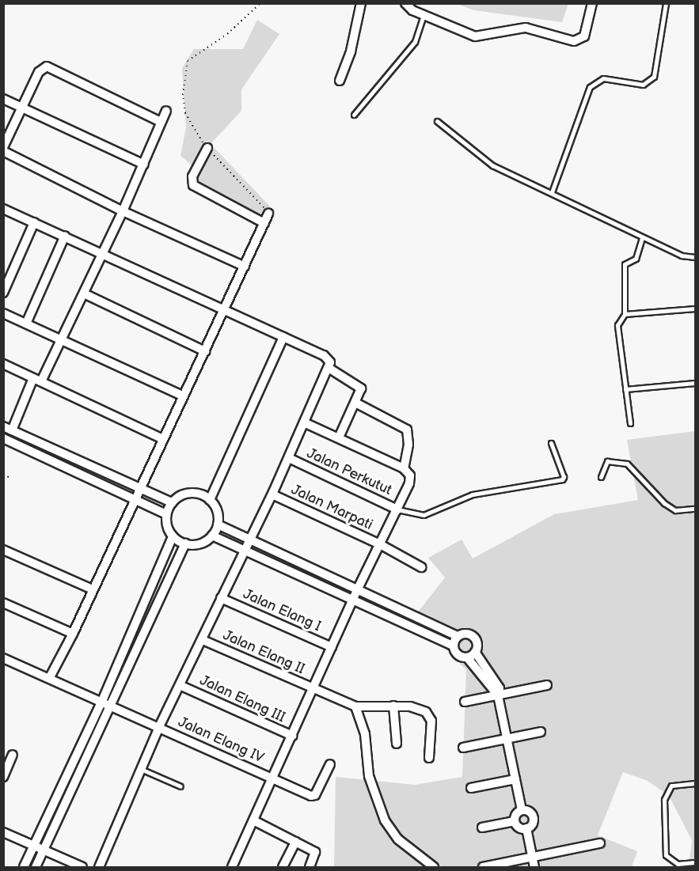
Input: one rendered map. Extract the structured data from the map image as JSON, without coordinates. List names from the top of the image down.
{
  "streets": {
    "street": [
      "Jalan Perkutut",
      "Jalan Marpati",
      "Jalan Elang I",
      "Jalan Elang II",
      "Jalan Elang III",
      "Jalan Elang IV"
    ]
  }
}
